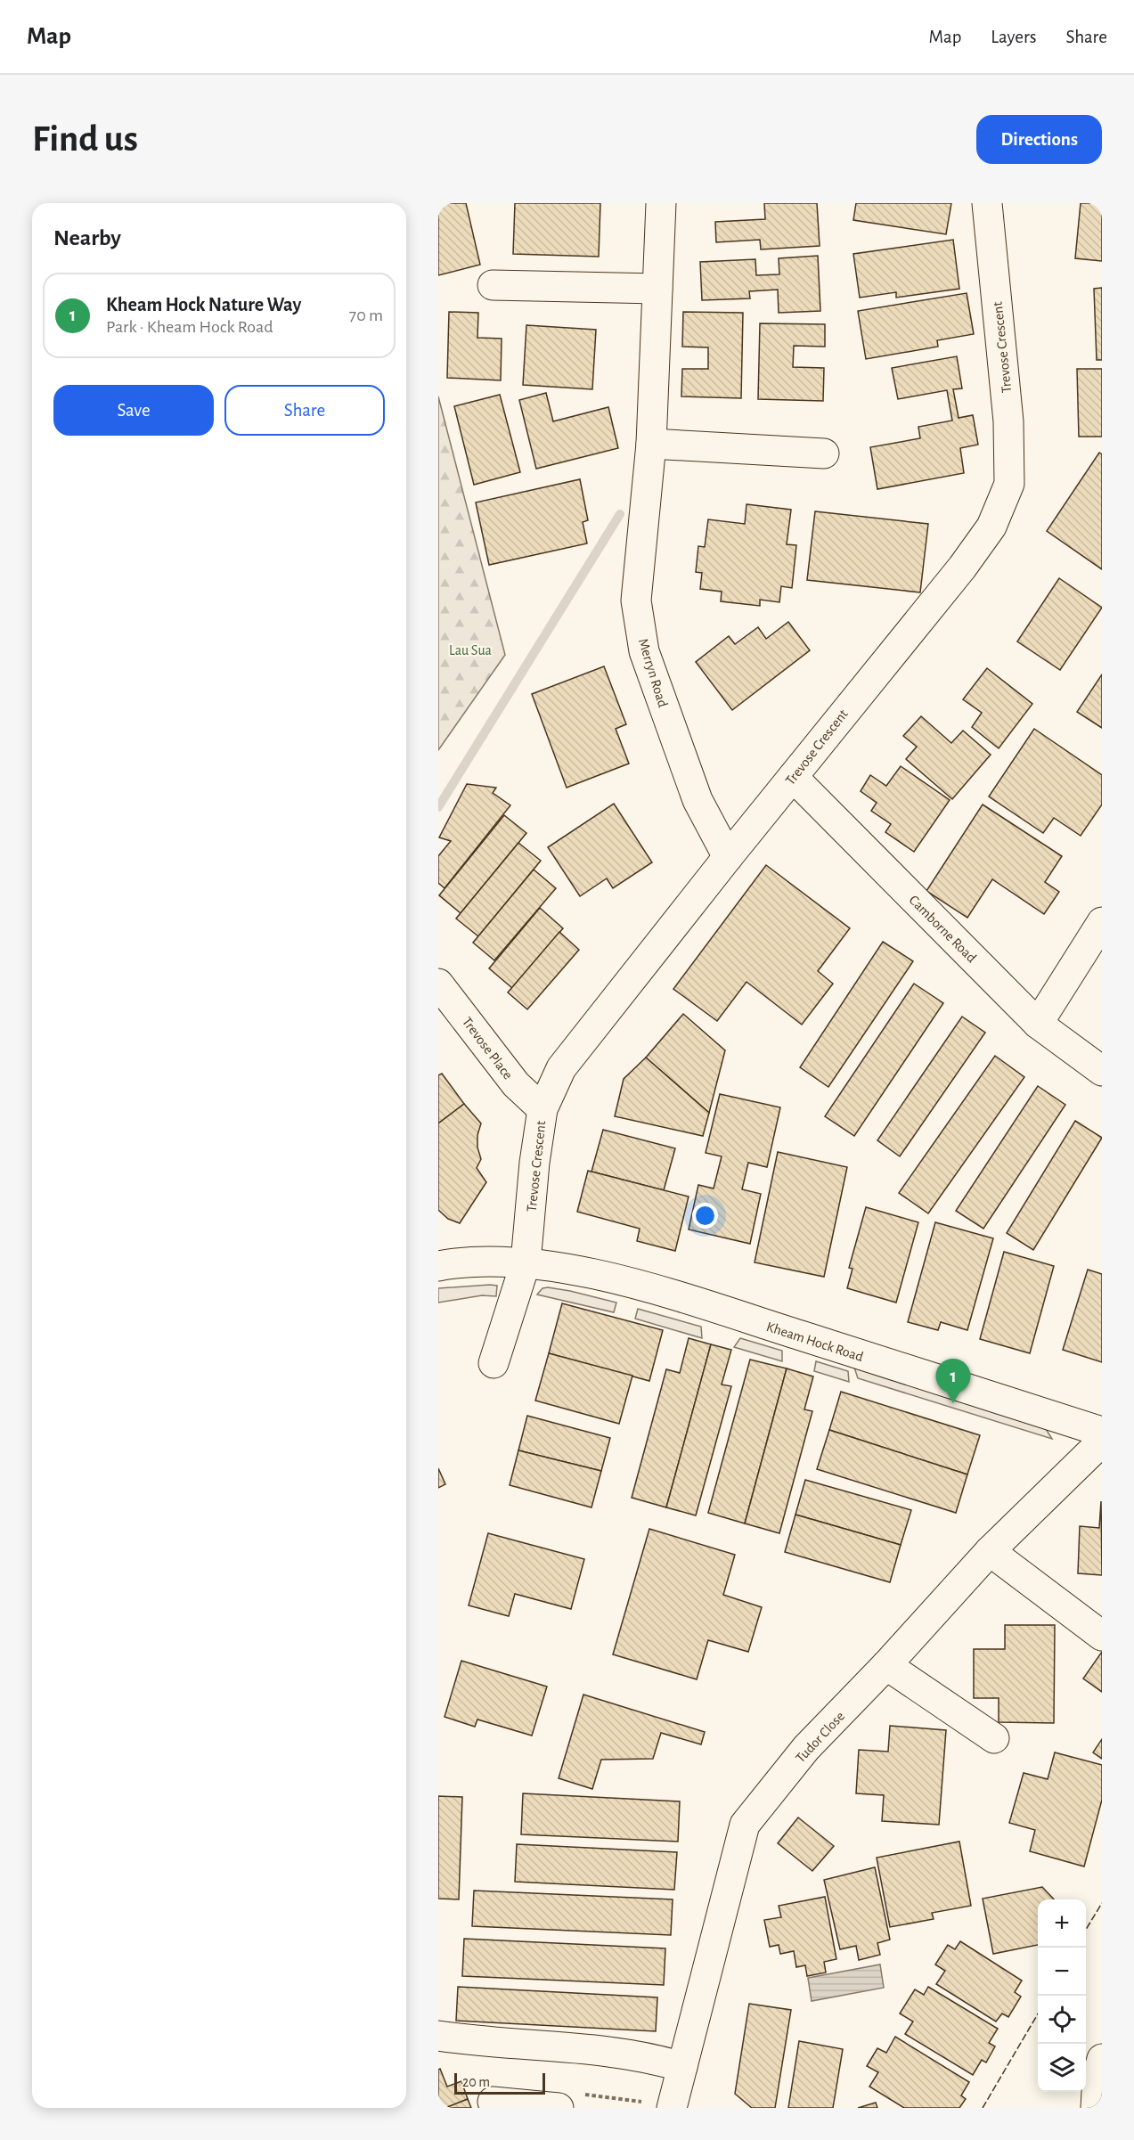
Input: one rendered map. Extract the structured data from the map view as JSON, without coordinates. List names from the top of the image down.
{
  "streets": {
    "street": [
      "Trevose Crescent",
      "Merryn Road",
      "Camborne Road",
      "Trevose Place",
      "Kheam Hock Road",
      "Tudor Close"
    ]
  },
  "crossings": [
    ["Trevose Crescent", "Merryn Road"],
    ["Trevose Crescent", "Camborne Road"],
    ["Trevose Crescent", "Trevose Place"],
    ["Trevose Crescent", "Kheam Hock Road"]
  ],
  "parks": ["Lau Sua"],
  "scale_bar": "20 m",
  "page": {
    "header": "Map",
    "nav": ["Map", "Layers", "Share"],
    "buttons": [
      "Directions",
      ["Save", "Share"]
    ],
    "title": "Find us",
    "heading": "Nearby",
    "list": [
      {
        "mark": "1",
        "name": "Kheam Hock Nature Way",
        "note": "Park · Kheam Hock Road",
        "value": "70 m"
      }
    ],
    "pins": "1",
    "map_buttons": ["+", "−"],
    "scale": "20 m"
  }
}
